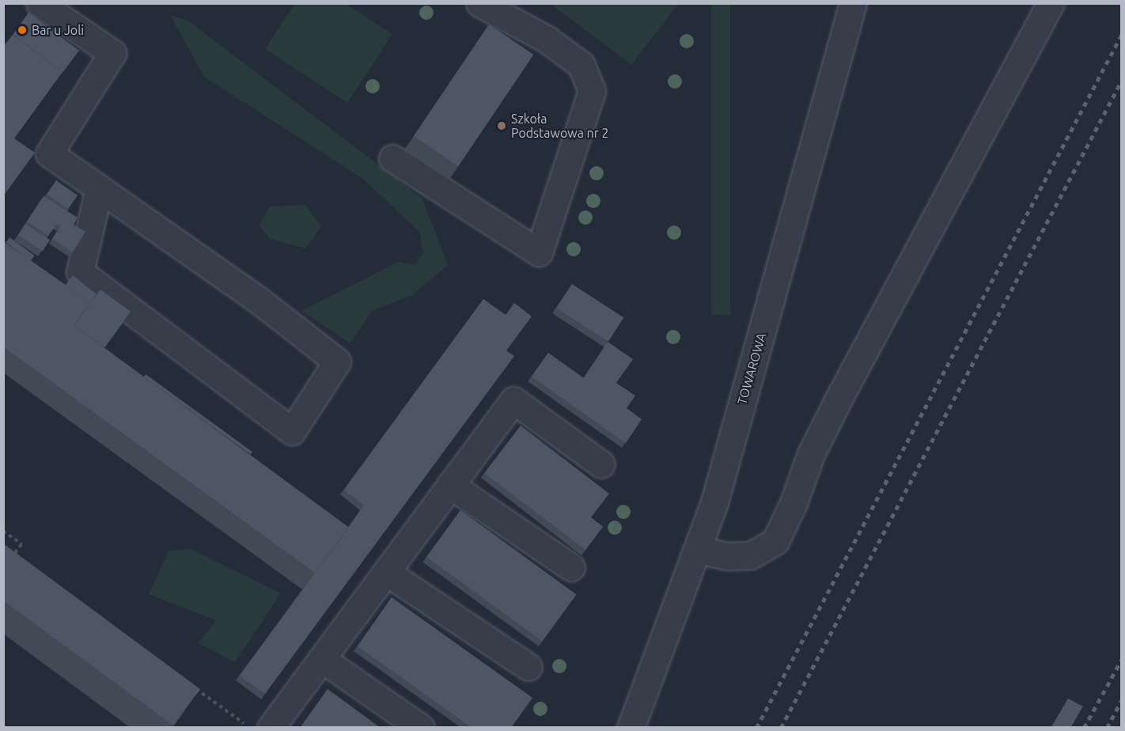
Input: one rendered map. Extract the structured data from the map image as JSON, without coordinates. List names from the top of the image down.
{
  "streets": {
    "street": ["TOWAROWA"]
  },
  "places": ["Bar u Joli", "Szkoła Podstawowa nr 2"]
}
